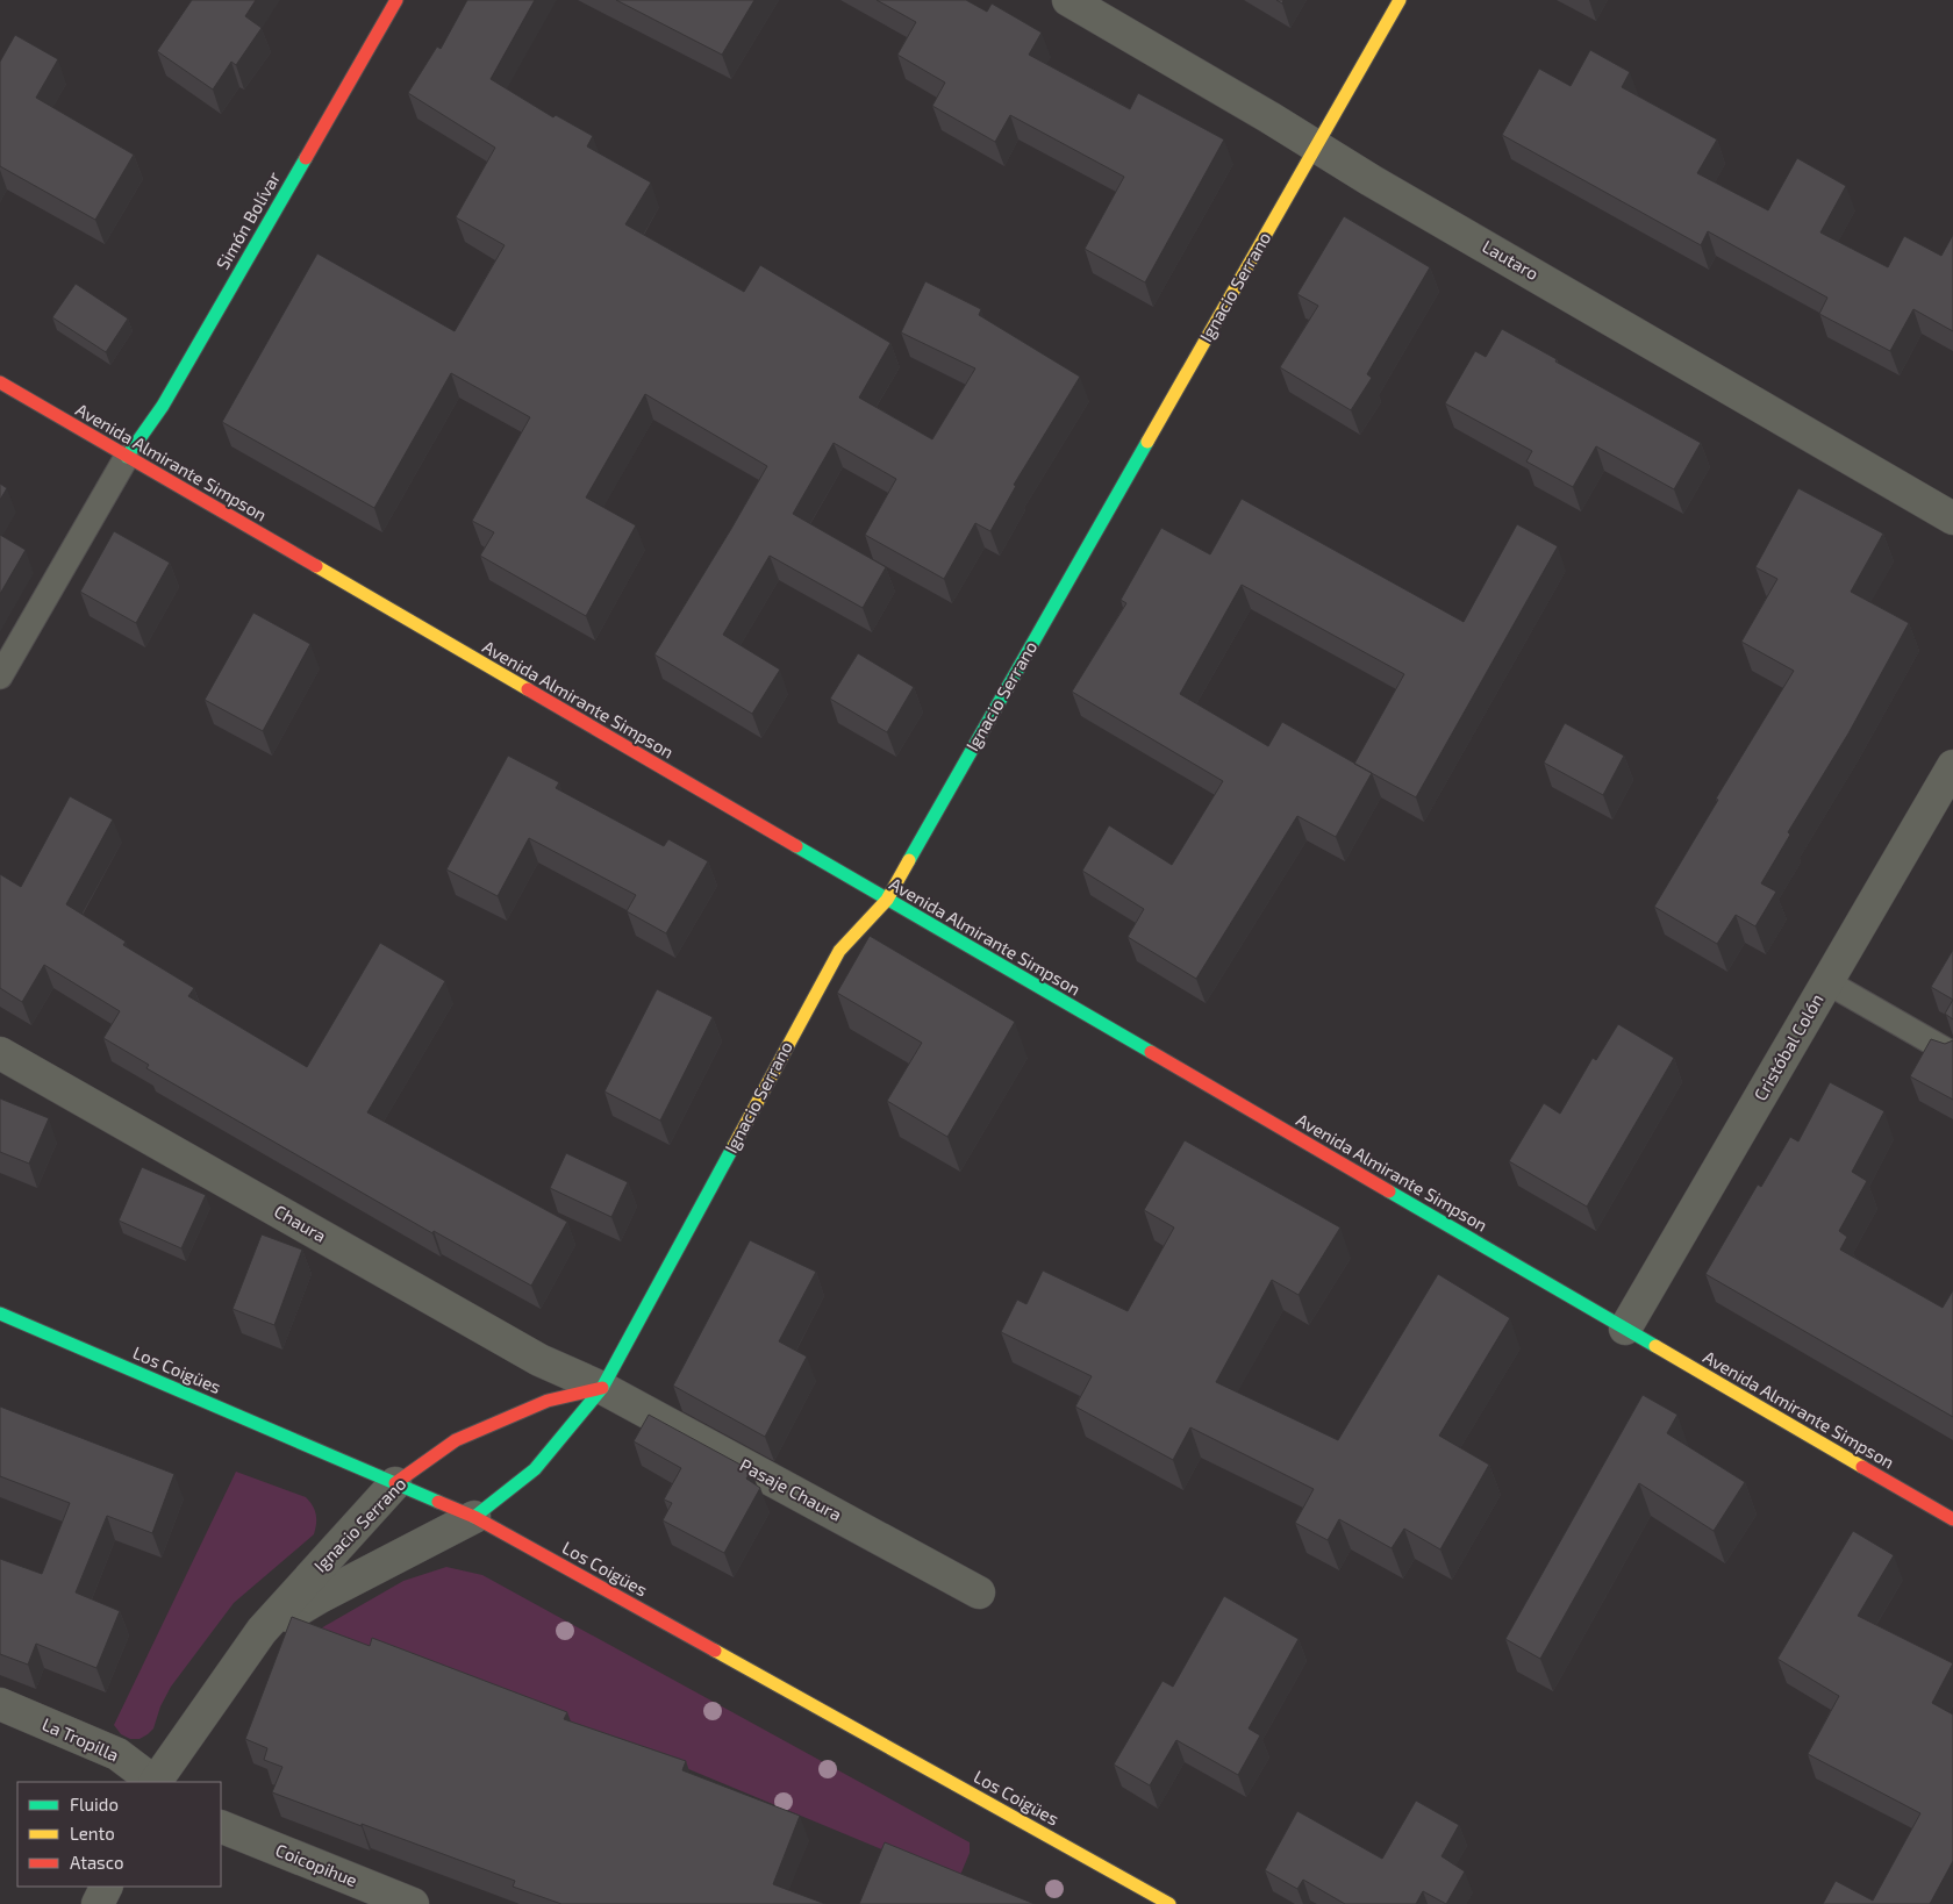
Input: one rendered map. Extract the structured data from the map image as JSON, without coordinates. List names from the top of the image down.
{
  "streets": {
    "main road": [
      "Simón Bolívar",
      "Ignacio Serrano",
      "Avenida Almirante Simpson",
      "Los Coigües"
    ],
    "street": [
      "Lautaro",
      "Cristóbal Colón",
      "Chaura",
      "Pasaje Chaura",
      "La Tropilla",
      "Coicopihue"
    ]
  },
  "crossings": [
    ["Simón Bolívar", "Avenida Almirante Simpson"],
    ["Lautaro", "Ignacio Serrano"],
    ["Ignacio Serrano", "Avenida Almirante Simpson"],
    ["Ignacio Serrano", "Chaura"],
    ["Ignacio Serrano", "Los Coigües"],
    ["Ignacio Serrano", "Pasaje Chaura"],
    ["Avenida Almirante Simpson", "Cristóbal Colón"],
    ["Chaura", "Pasaje Chaura"]
  ],
  "legend": ["Fluido", "Lento", "Atasco"]
}
